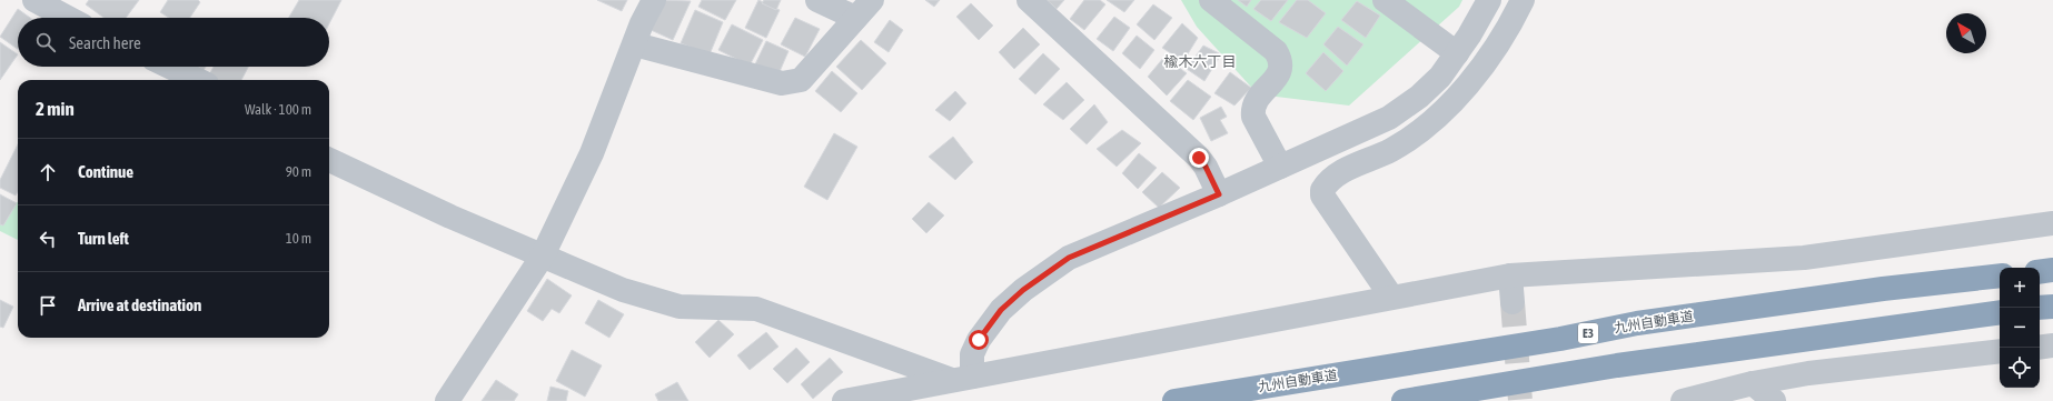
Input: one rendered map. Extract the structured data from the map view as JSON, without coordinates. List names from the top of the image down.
{
  "streets": {
    "highway": ["九州自動車道", "E3"]
  },
  "districts": ["楡木六丁目"],
  "north": "top left",
  "page": {
    "search": "Search here",
    "heading": ["2 min", "Walk · 100 m"],
    "list": [
      ["Continue", "90 m"],
      ["Turn left", "10 m"],
      "Arrive at destination"
    ],
    "map_buttons": ["+", "−"]
  }
}
